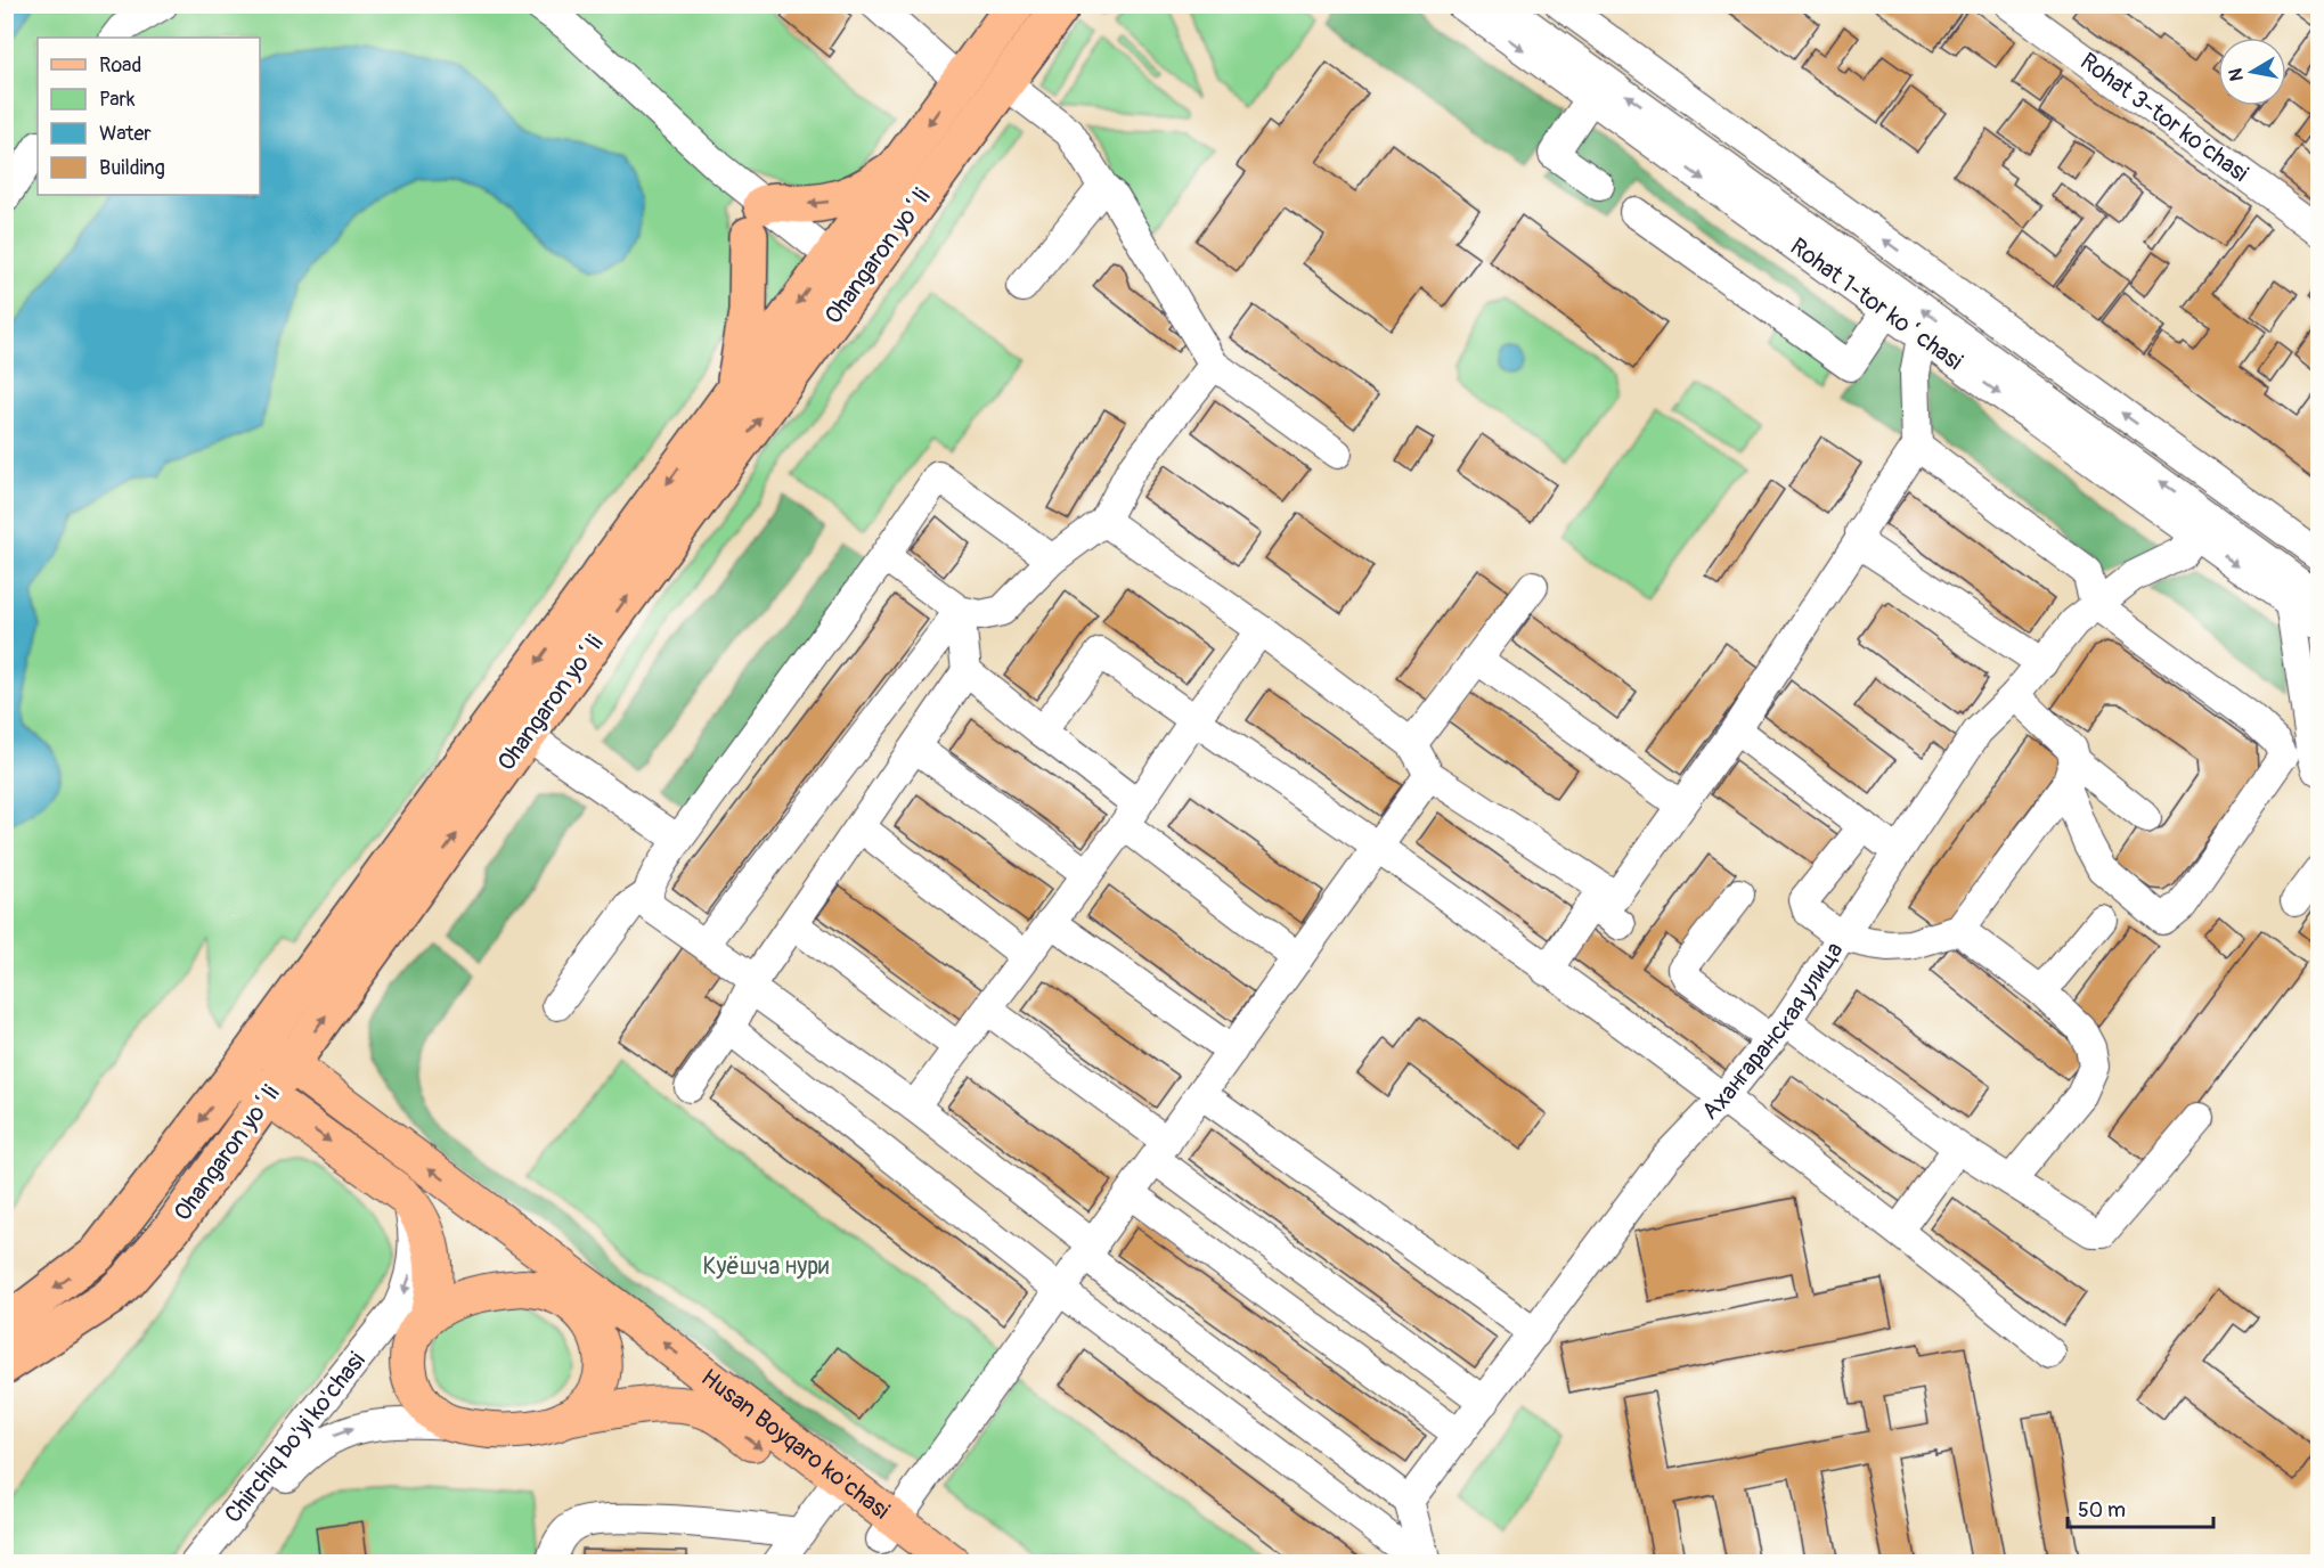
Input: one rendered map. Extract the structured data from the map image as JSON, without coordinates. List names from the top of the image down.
{
  "streets": {
    "highway": ["Ohangaron yoʻli"],
    "main road": ["Husan Boyqaro ko'chasi"],
    "street": [
      "Rohat 3-tor ko‘chasi",
      "Rohat 1-tor koʻchasi",
      "Ахангаранская улица",
      "Chirchiq bo'yi ko'chasi"
    ]
  },
  "crossings": [
    ["Ohangaron yoʻli", "Husan Boyqaro ko'chasi"],
    ["Rohat 1-tor koʻchasi", "Ахангаранская улица"],
    ["Chirchiq bo'yi ko'chasi", "Husan Boyqaro ko'chasi"]
  ],
  "parks": ["Куёшча нури"],
  "legend": [
    "Road",
    "Park",
    "Water",
    "Building"
  ],
  "scale_bar": "50 m",
  "north": "left"
}
